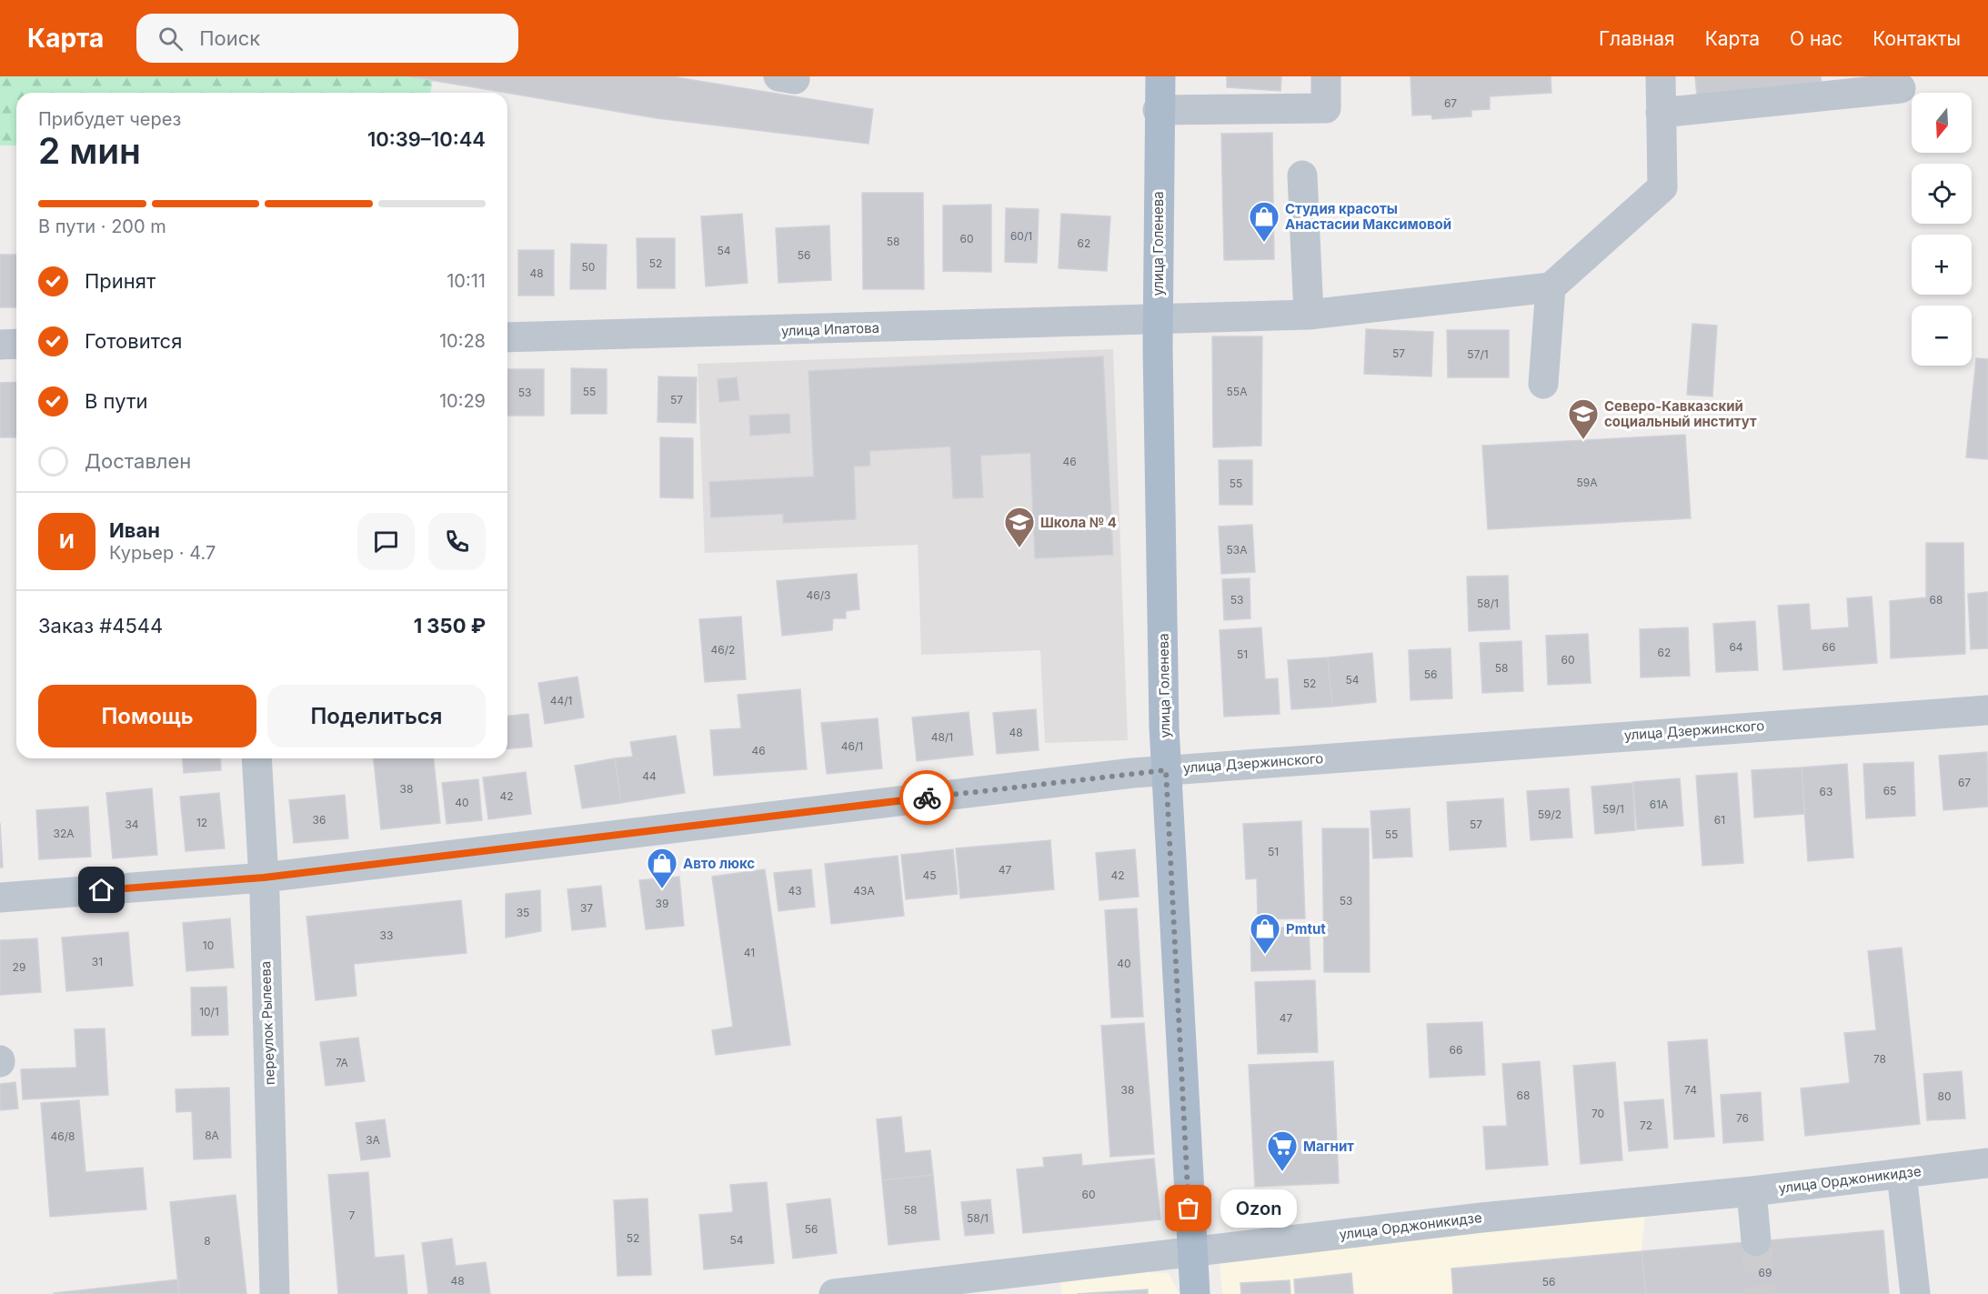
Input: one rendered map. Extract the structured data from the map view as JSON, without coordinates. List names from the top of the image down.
{
  "streets": {
    "main road": ["улица Голенева"],
    "street": [
      "улица Ипатова",
      "улица Дзержинского",
      "переулок Рылеева",
      "улица Орджоникидзе"
    ]
  },
  "crossings": [
    ["улица Голенева", "улица Ипатова"],
    ["улица Голенева", "улица Дзержинского"],
    ["улица Голенева", "улица Орджоникидзе"],
    ["улица Дзержинского", "переулок Рылеева"]
  ],
  "places": {
    "shop": ["Студия красоты Анастасии Максимовой", "Авто люкс", "Pmtut"],
    "school or university": ["Северо-Кавказский социальный институт", "Школа № 4"],
    "supermarket": ["Магнит"],
    "other": ["Ozon"]
  },
  "house_numbers": [
    "67",
    "60/1",
    "60",
    "58",
    "62",
    "54",
    "56",
    "52",
    "50",
    "48",
    "57",
    "57/1",
    "55",
    "55А",
    "53",
    "57",
    "46",
    "59А",
    "55",
    "53А",
    "46/3",
    "53",
    "68",
    "58/1",
    "64",
    "66",
    "46/2",
    "62",
    "51",
    "60",
    "58",
    "56",
    "54",
    "52",
    "44/1",
    "48",
    "48/1",
    "46/1",
    "46",
    "44",
    "67",
    "38",
    "65",
    "63",
    "42",
    "40",
    "61А",
    "59/1",
    "59/2",
    "36",
    "61",
    "12",
    "34",
    "57",
    "32А",
    "55",
    "51",
    "47",
    "45",
    "42",
    "43",
    "43А",
    "53",
    "39",
    "37",
    "35",
    "33",
    "10",
    "41",
    "31",
    "40",
    "29",
    "10/1",
    "47",
    "66",
    "78",
    "7А",
    "38",
    "74",
    "68",
    "80",
    "70",
    "76",
    "72",
    "8А",
    "46/8",
    "3А",
    "60",
    "58",
    "7",
    "58/1",
    "56",
    "52",
    "54",
    "8",
    "69",
    "48",
    "56"
  ],
  "north": "bottom",
  "page": {
    "header": "Карта",
    "search": "Поиск",
    "nav": [
      "Главная",
      "Карта",
      "О нас",
      "Контакты"
    ],
    "map_buttons": ["+", "−"],
    "heading": ["2 мин", "Прибудет через", "10:39–10:44"],
    "panel": [
      "Иван",
      "Курьер · 4.7",
      "Заказ #4544",
      "1 350 ₽"
    ],
    "bar": "В пути · 200 m",
    "list": [
      ["Принят", "10:11"],
      ["Готовится", "10:28"],
      ["В пути", "10:29"],
      "Доставлен"
    ],
    "round": "И",
    "buttons": ["Помощь", "Поделиться"],
    "bubble": "Ozon"
  }
}
